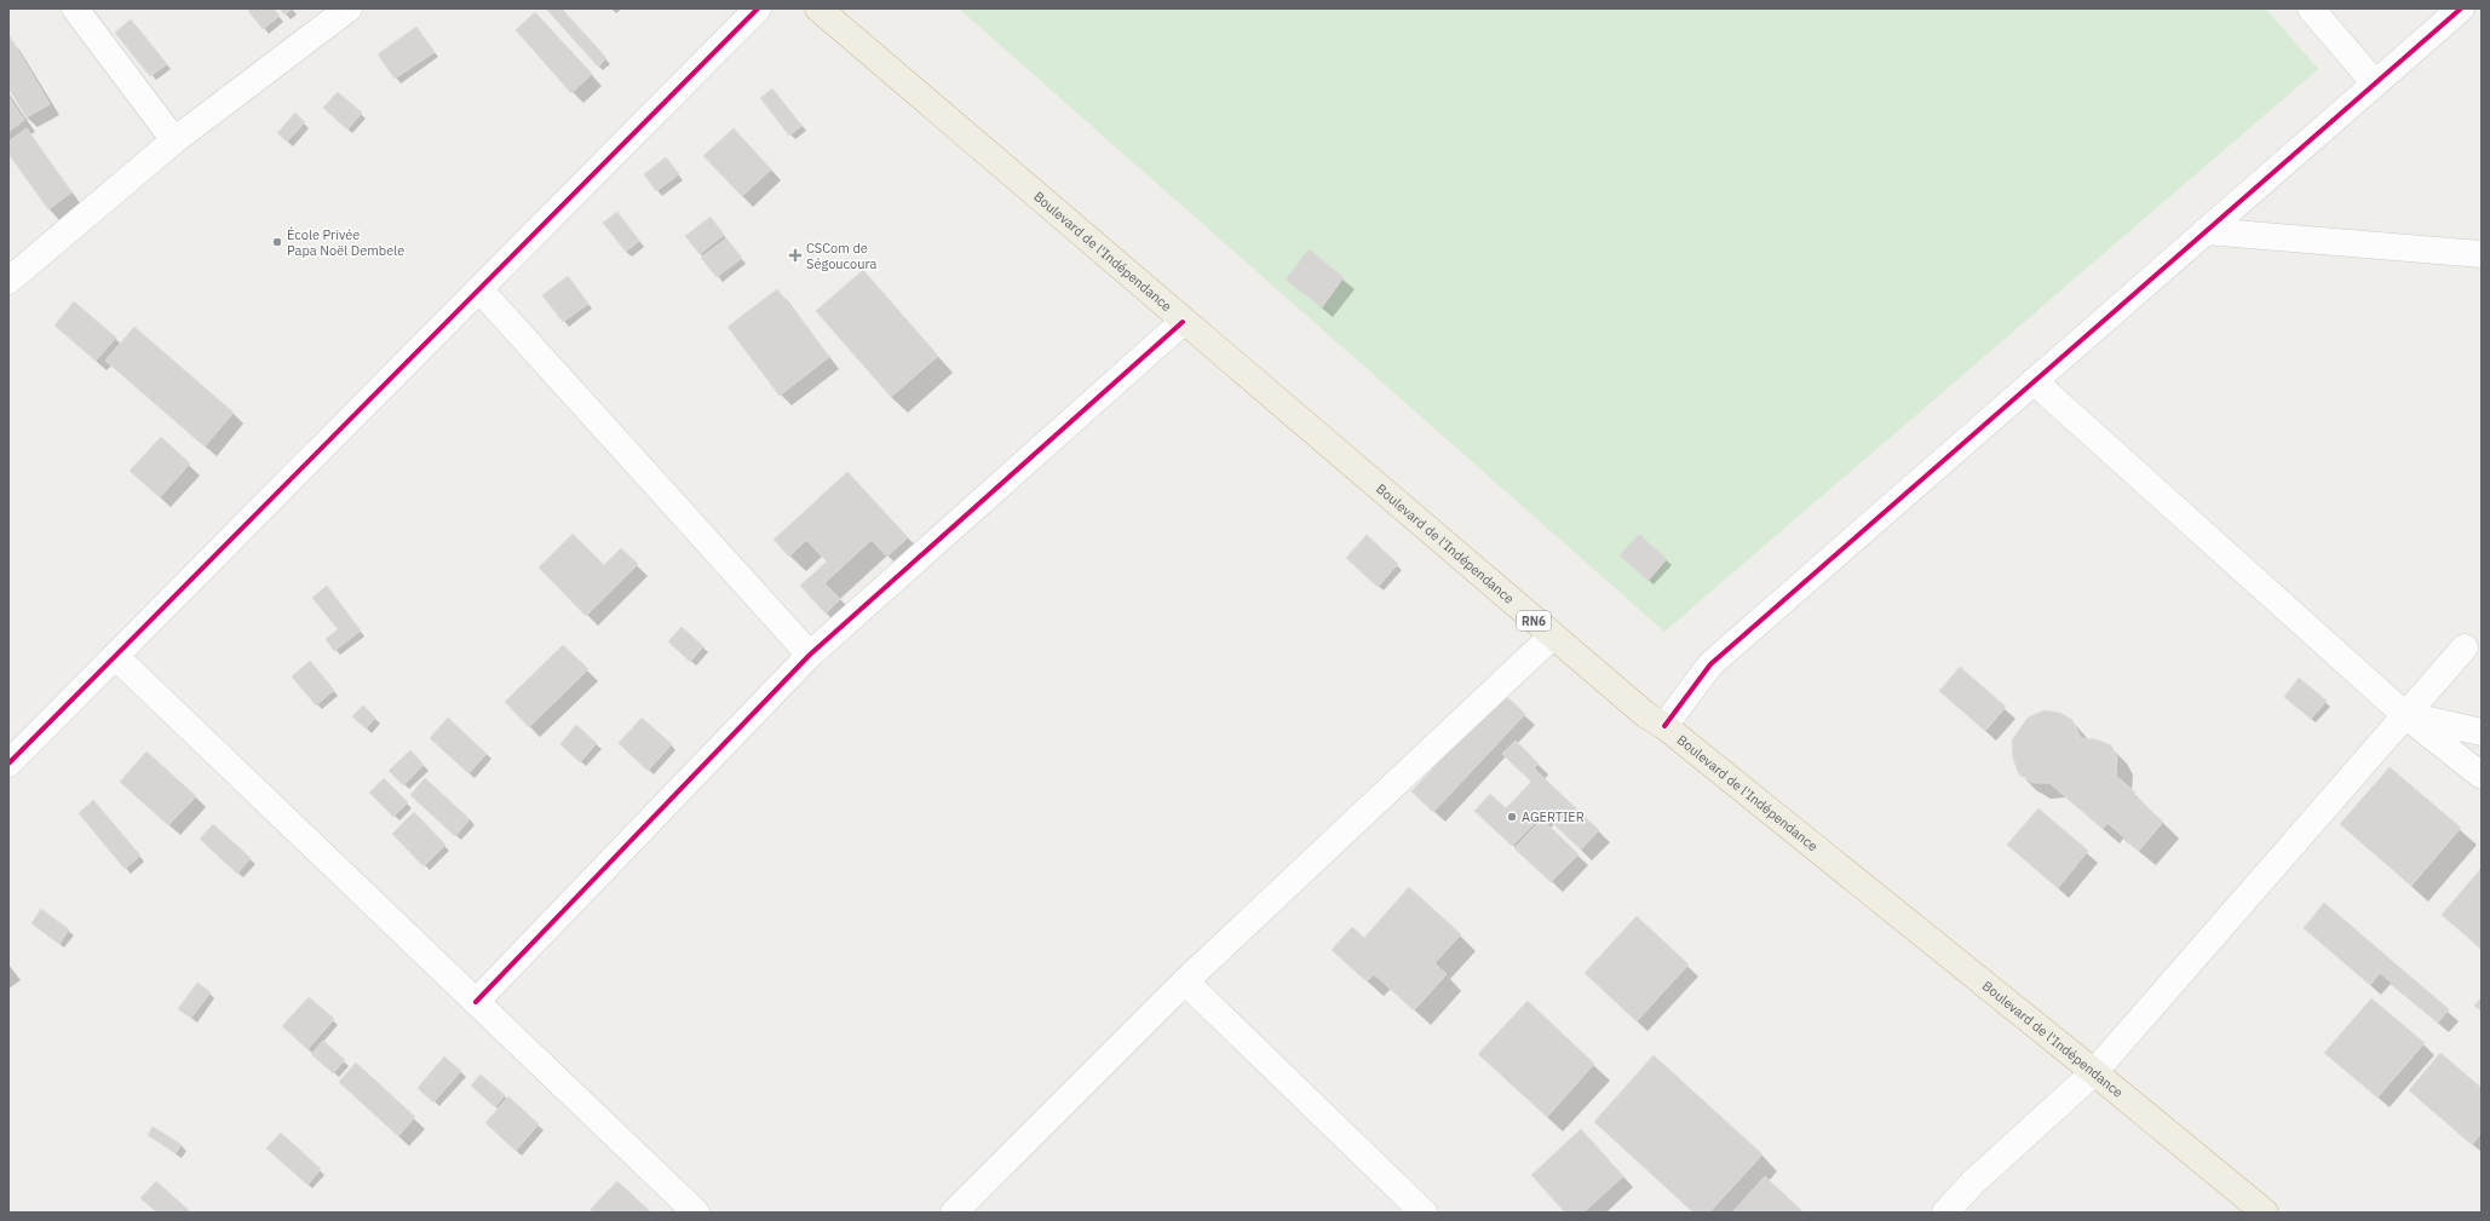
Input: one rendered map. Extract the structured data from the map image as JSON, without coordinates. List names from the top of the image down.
{
  "streets": {
    "highway": ["Boulevard de l'Indépendance", "RN6"]
  },
  "places": {
    "other": ["École Privée Papa Noël Dembele", "AGERTIER"],
    "health": ["CSCom de Ségoucoura"]
  }
}
